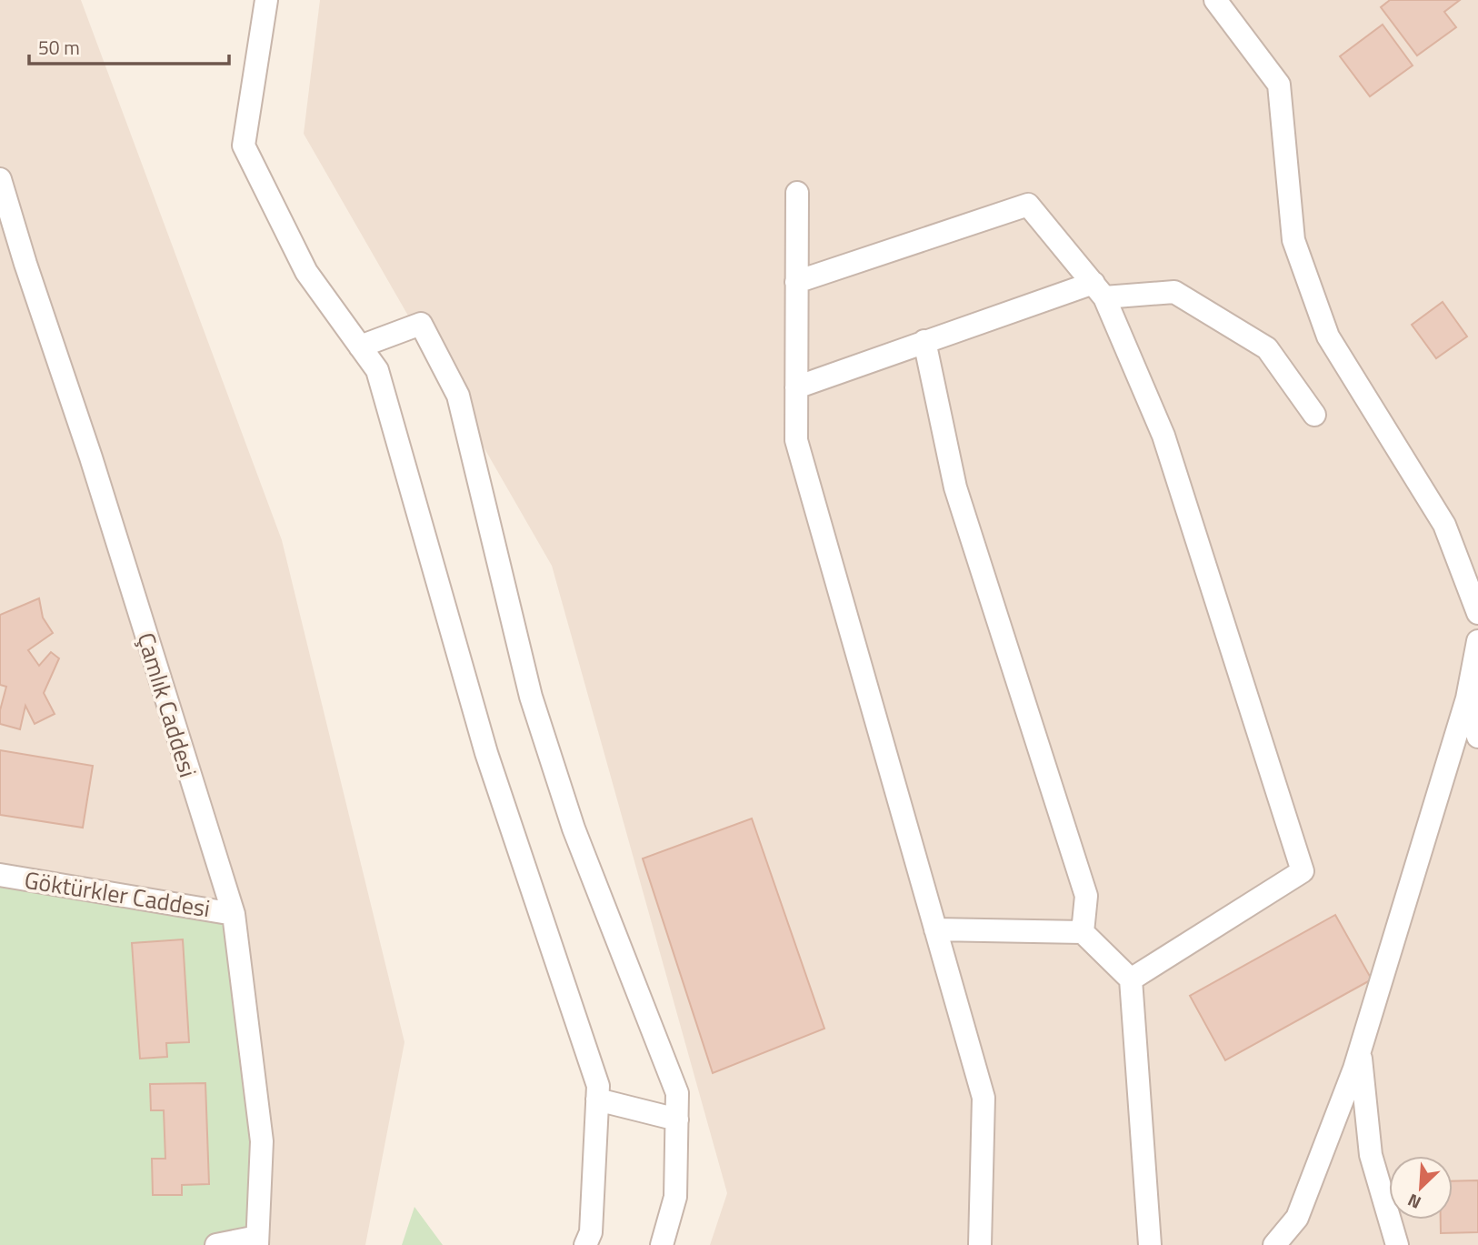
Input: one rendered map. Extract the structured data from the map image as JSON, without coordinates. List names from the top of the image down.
{
  "streets": {
    "street": ["Çamlık Caddesi", "Göktürkler Caddesi"]
  },
  "crossings": [
    ["Çamlık Caddesi", "Göktürkler Caddesi"]
  ],
  "scale_bar": "50 m",
  "north": "bottom left"
}
